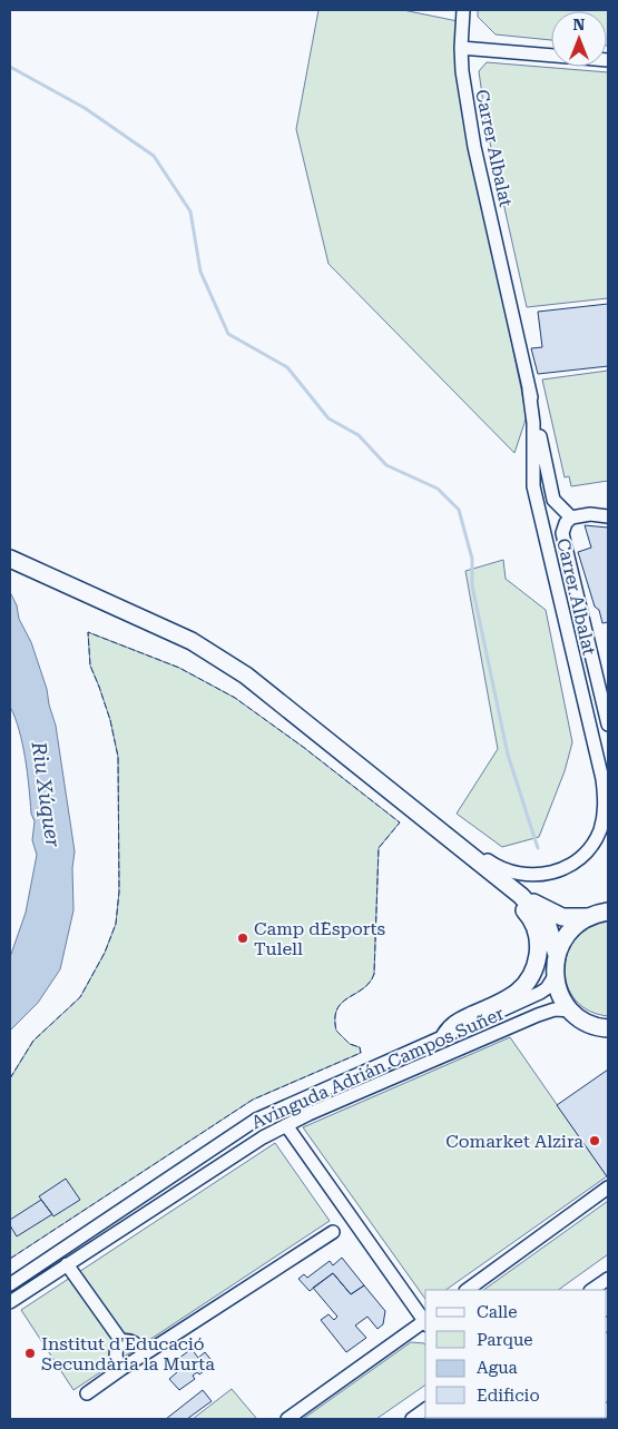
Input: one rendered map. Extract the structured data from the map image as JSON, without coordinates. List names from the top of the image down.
{
  "streets": {
    "street": ["Carrer Albalat", "Avinguda Adrián Campos Suñer"]
  },
  "water": ["Riu Xúquer"],
  "places": ["Camp d´Esports Tulell", "Comarket Alzira", "Institut d'Educació Secundària la Murta"],
  "legend": [
    "Calle",
    "Parque",
    "Agua",
    "Edificio"
  ],
  "north": "top"
}
